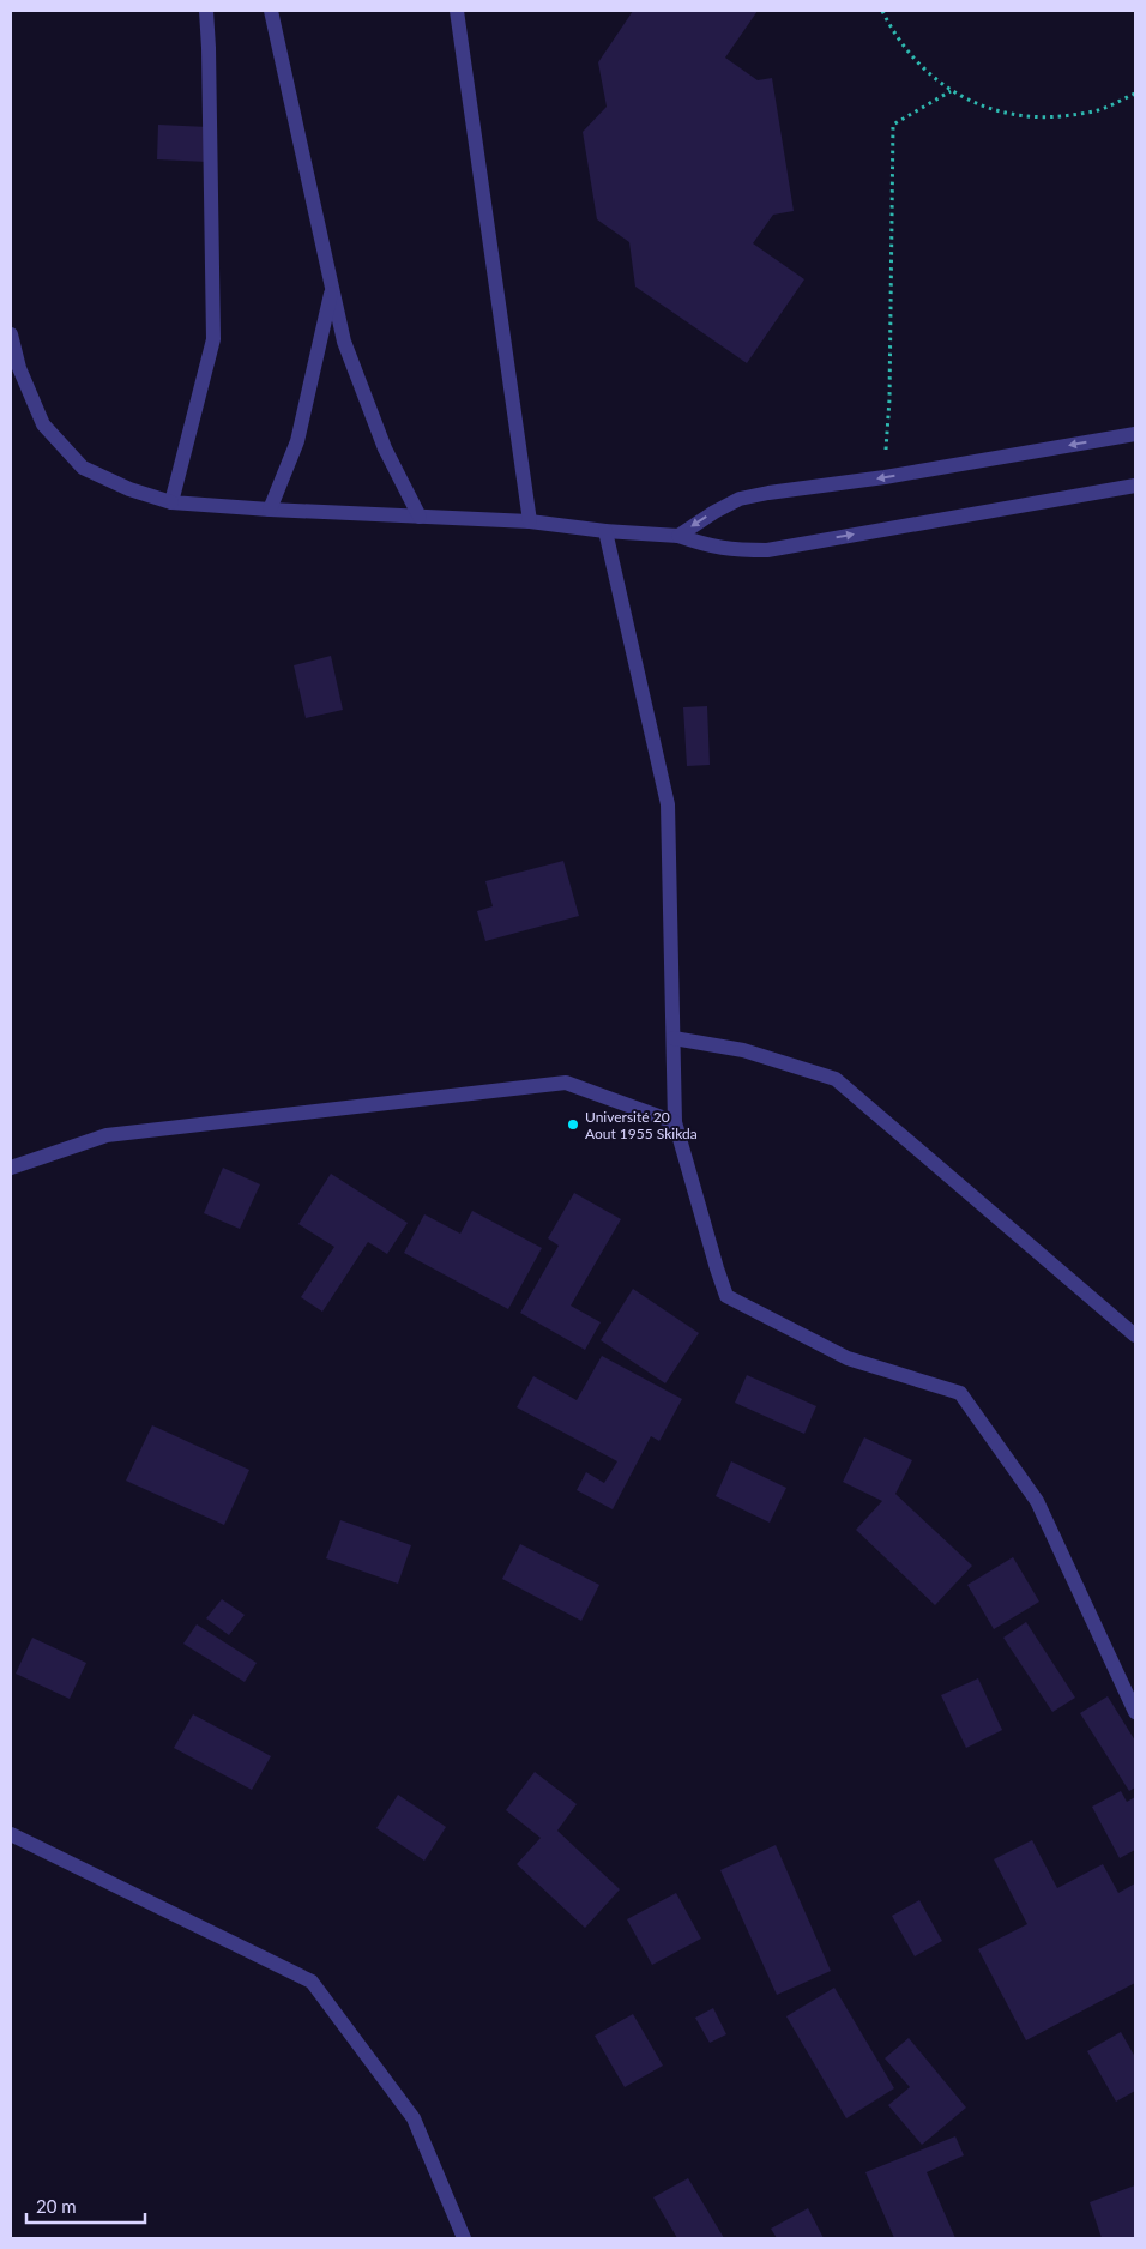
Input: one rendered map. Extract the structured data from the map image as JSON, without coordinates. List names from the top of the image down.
{
  "places": ["Université 20 Aout 1955 Skikda"],
  "scale_bar": "20 m"
}
